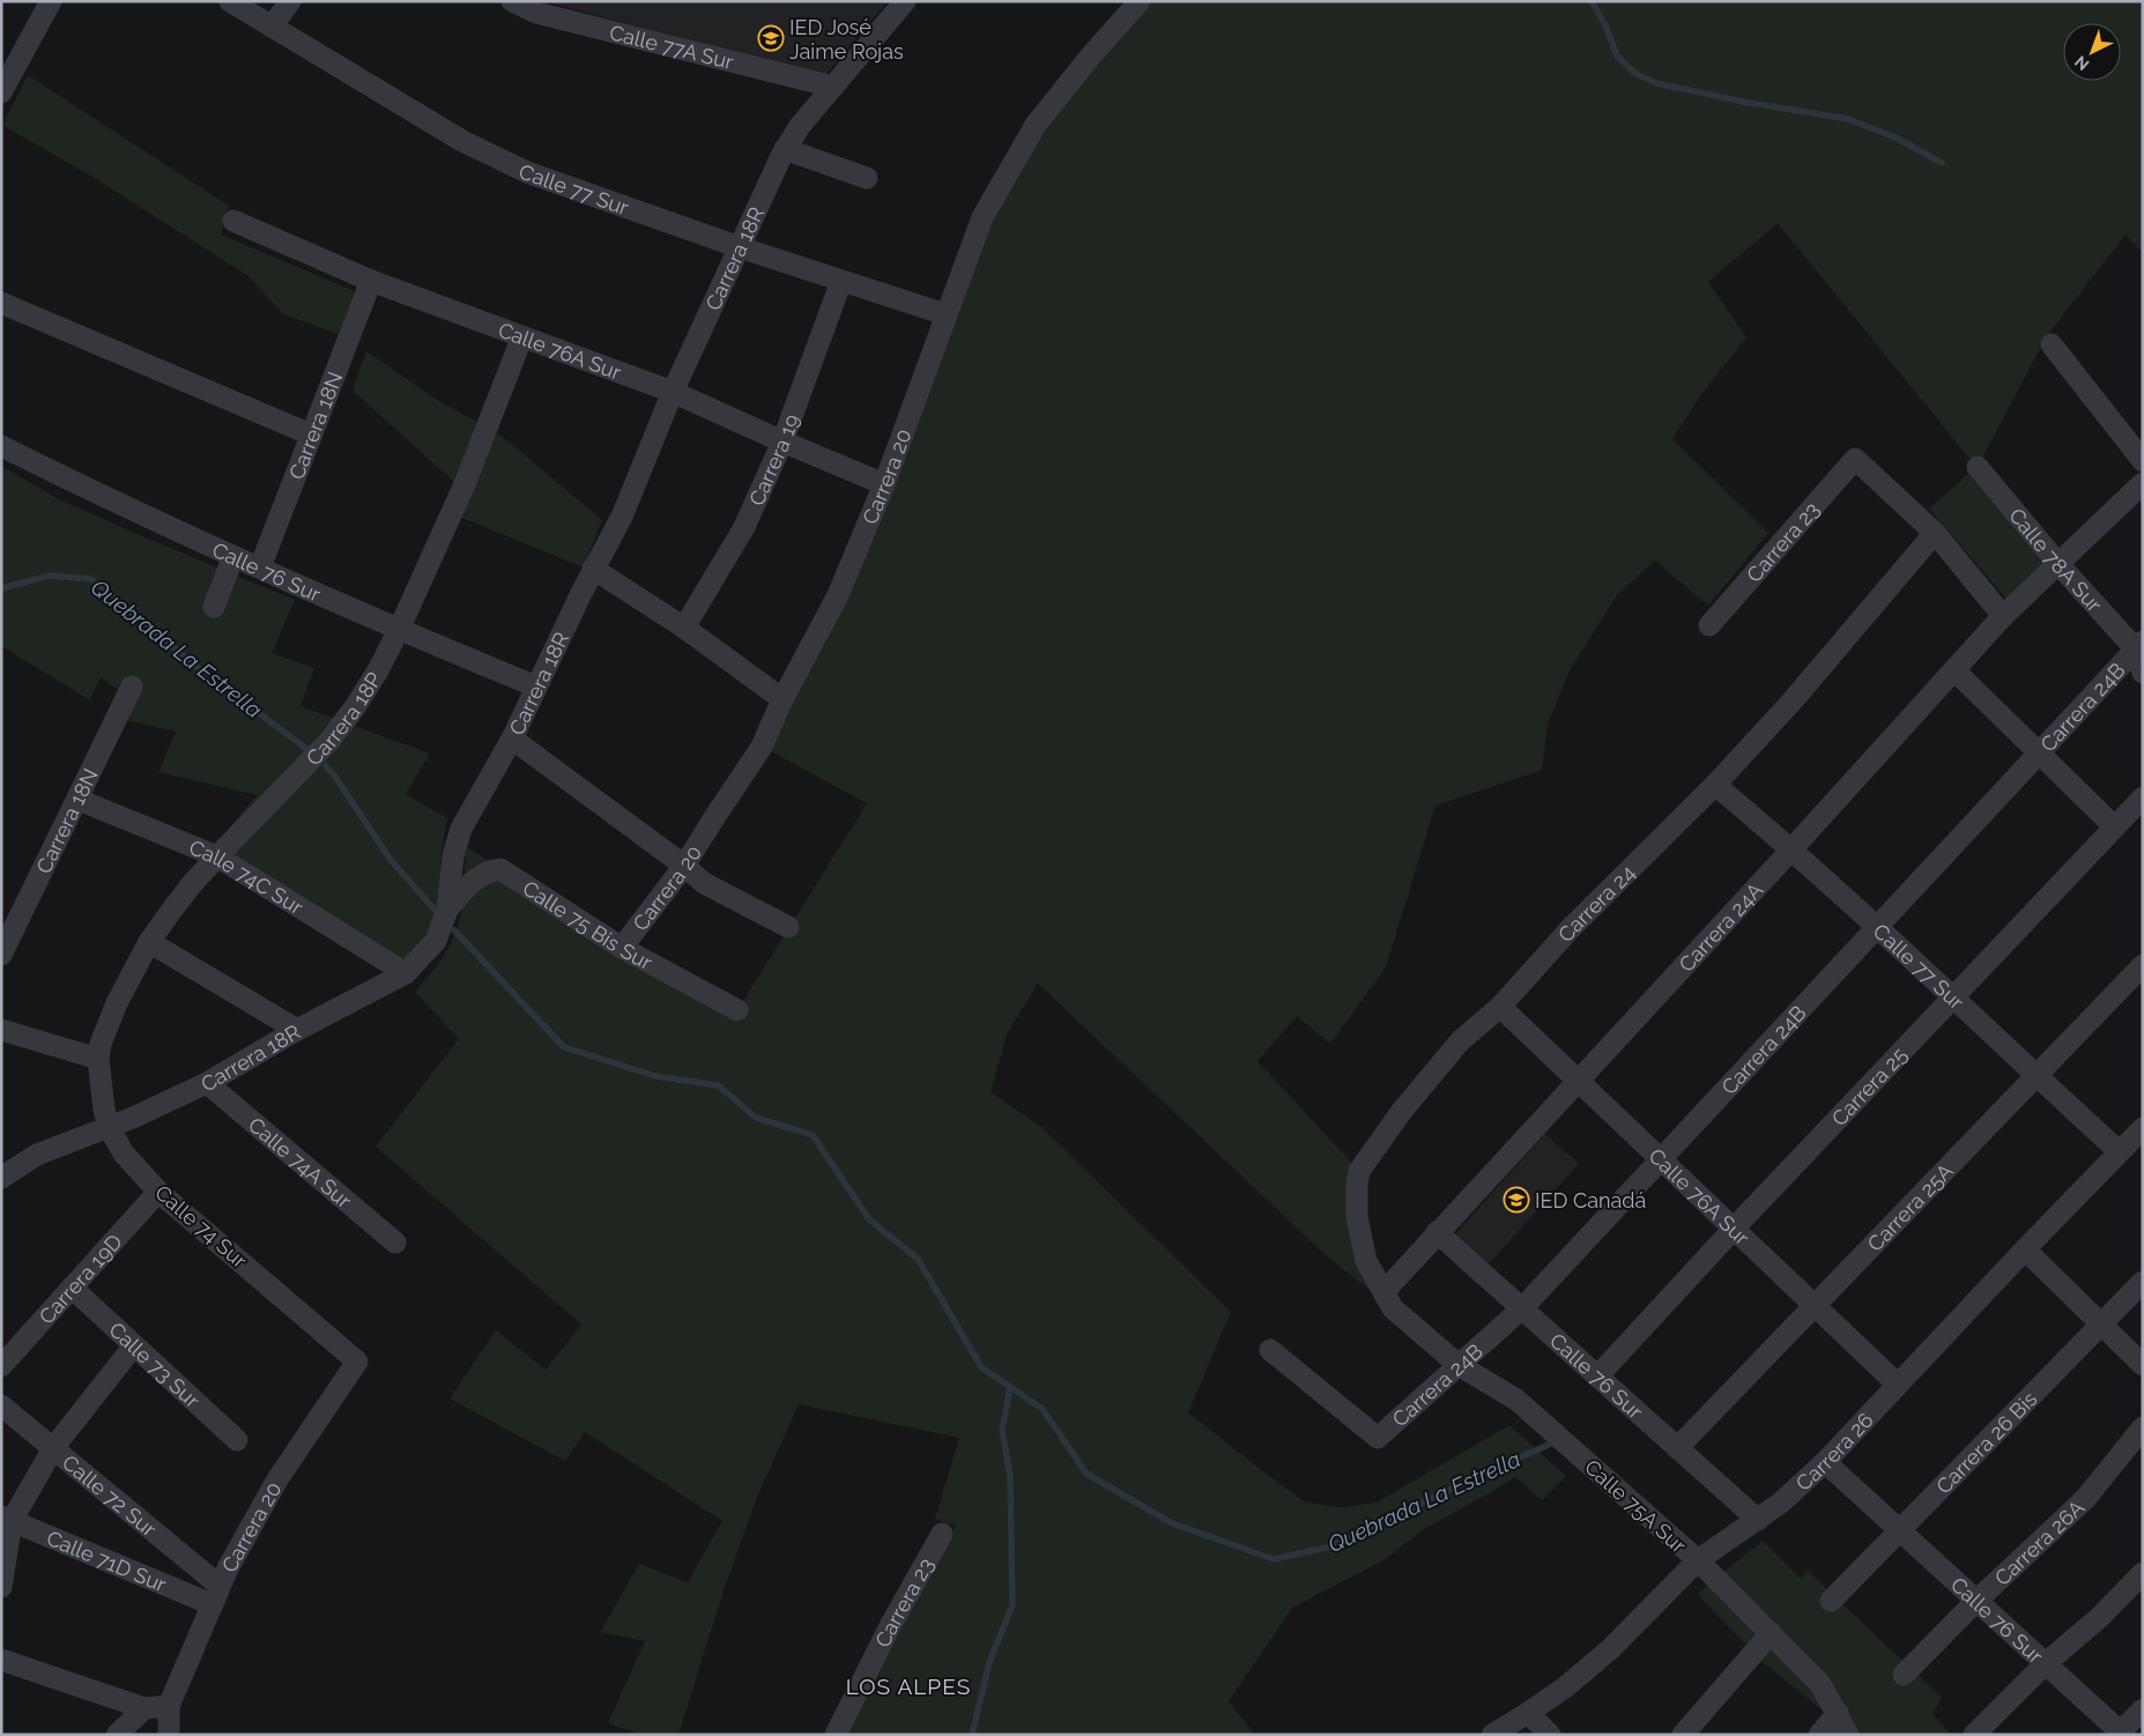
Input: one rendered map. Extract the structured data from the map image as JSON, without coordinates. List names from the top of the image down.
{
  "streets": {
    "street": [
      "Calle 77A Sur",
      "Calle 77 Sur",
      "Carrera 18R",
      "Calle 76A Sur",
      "Carrera 18N",
      "Carrera 19",
      "Carrera 20",
      "Carrera 23",
      "Calle 78A Sur",
      "Calle 76 Sur",
      "Carrera 24B",
      "Carrera 18P",
      "Calle 74C Sur",
      "Carrera 24",
      "Calle 75 Bis Sur",
      "Carrera 24A",
      "Carrera 25",
      "Calle 74A Sur",
      "Carrera 25A",
      "Calle 74 Sur",
      "Carrera 19D",
      "Calle 73 Sur",
      "Carrera 26 Bis",
      "Carrera 26",
      "Calle 72 Sur",
      "Calle 75A Sur",
      "Carrera 26A",
      "Calle 71D Sur"
    ]
  },
  "crossings": [
    ["Calle 77A Sur", "Carrera 18R"],
    ["Calle 77 Sur", "Carrera 18R"],
    ["Calle 77 Sur", "Carrera 19"],
    ["Calle 77 Sur", "Carrera 20"],
    ["Calle 77 Sur", "Carrera 24B"],
    ["Calle 77 Sur", "Carrera 24"],
    ["Calle 77 Sur", "Carrera 24A"],
    ["Calle 77 Sur", "Carrera 25"],
    ["Calle 77 Sur", "Carrera 25A"],
    ["Calle 77 Sur", "Carrera 26"],
    ["Carrera 18R", "Calle 76A Sur"],
    ["Carrera 18R", "Calle 76 Sur"],
    ["Carrera 18R", "Calle 74C Sur"],
    ["Carrera 18R", "Calle 75 Bis Sur"],
    ["Carrera 18R", "Calle 74A Sur"],
    ["Carrera 18R", "Calle 74 Sur"],
    ["Calle 76A Sur", "Carrera 18N"],
    ["Calle 76A Sur", "Carrera 19"],
    ["Calle 76A Sur", "Carrera 20"],
    ["Calle 76A Sur", "Carrera 24B"],
    ["Calle 76A Sur", "Carrera 18P"],
    ["Calle 76A Sur", "Carrera 24"],
    ["Calle 76A Sur", "Carrera 24A"],
    ["Calle 76A Sur", "Carrera 25"],
    ["Calle 76A Sur", "Carrera 25A"],
    ["Calle 76A Sur", "Carrera 26"],
    ["Carrera 18N", "Calle 76 Sur"],
    ["Carrera 18N", "Calle 74C Sur"],
    ["Carrera 20", "Calle 75 Bis Sur"],
    ["Carrera 20", "Calle 74 Sur"],
    ["Carrera 20", "Calle 72 Sur"],
    ["Carrera 20", "Calle 71D Sur"],
    ["Carrera 23", "Carrera 24"],
    ["Calle 78A Sur", "Carrera 24B"],
    ["Calle 78A Sur", "Carrera 24A"],
    ["Calle 76 Sur", "Carrera 24B"],
    ["Calle 76 Sur", "Carrera 18P"],
    ["Calle 76 Sur", "Carrera 24A"],
    ["Calle 76 Sur", "Carrera 25"],
    ["Calle 76 Sur", "Carrera 25A"],
    ["Calle 76 Sur", "Carrera 26 Bis"],
    ["Calle 76 Sur", "Carrera 26"],
    ["Calle 76 Sur", "Carrera 26A"],
    ["Carrera 24B", "Calle 75A Sur"],
    ["Carrera 18P", "Calle 74C Sur"],
    ["Carrera 18P", "Calle 74 Sur"],
    ["Carrera 24", "Carrera 24A"],
    ["Carrera 24", "Calle 75A Sur"],
    ["Carrera 24A", "Calle 75A Sur"],
    ["Calle 74 Sur", "Carrera 19D"],
    ["Carrera 19D", "Calle 73 Sur"],
    ["Carrera 26", "Calle 75A Sur"],
    ["Calle 72 Sur", "Calle 71D Sur"]
  ],
  "districts": ["LOS ALPES"],
  "water": ["Quebrada La Estrella"],
  "places": {
    "school or university": ["IED José Jaime Rojas", "IED Canadá"]
  },
  "north": "bottom left"
}
